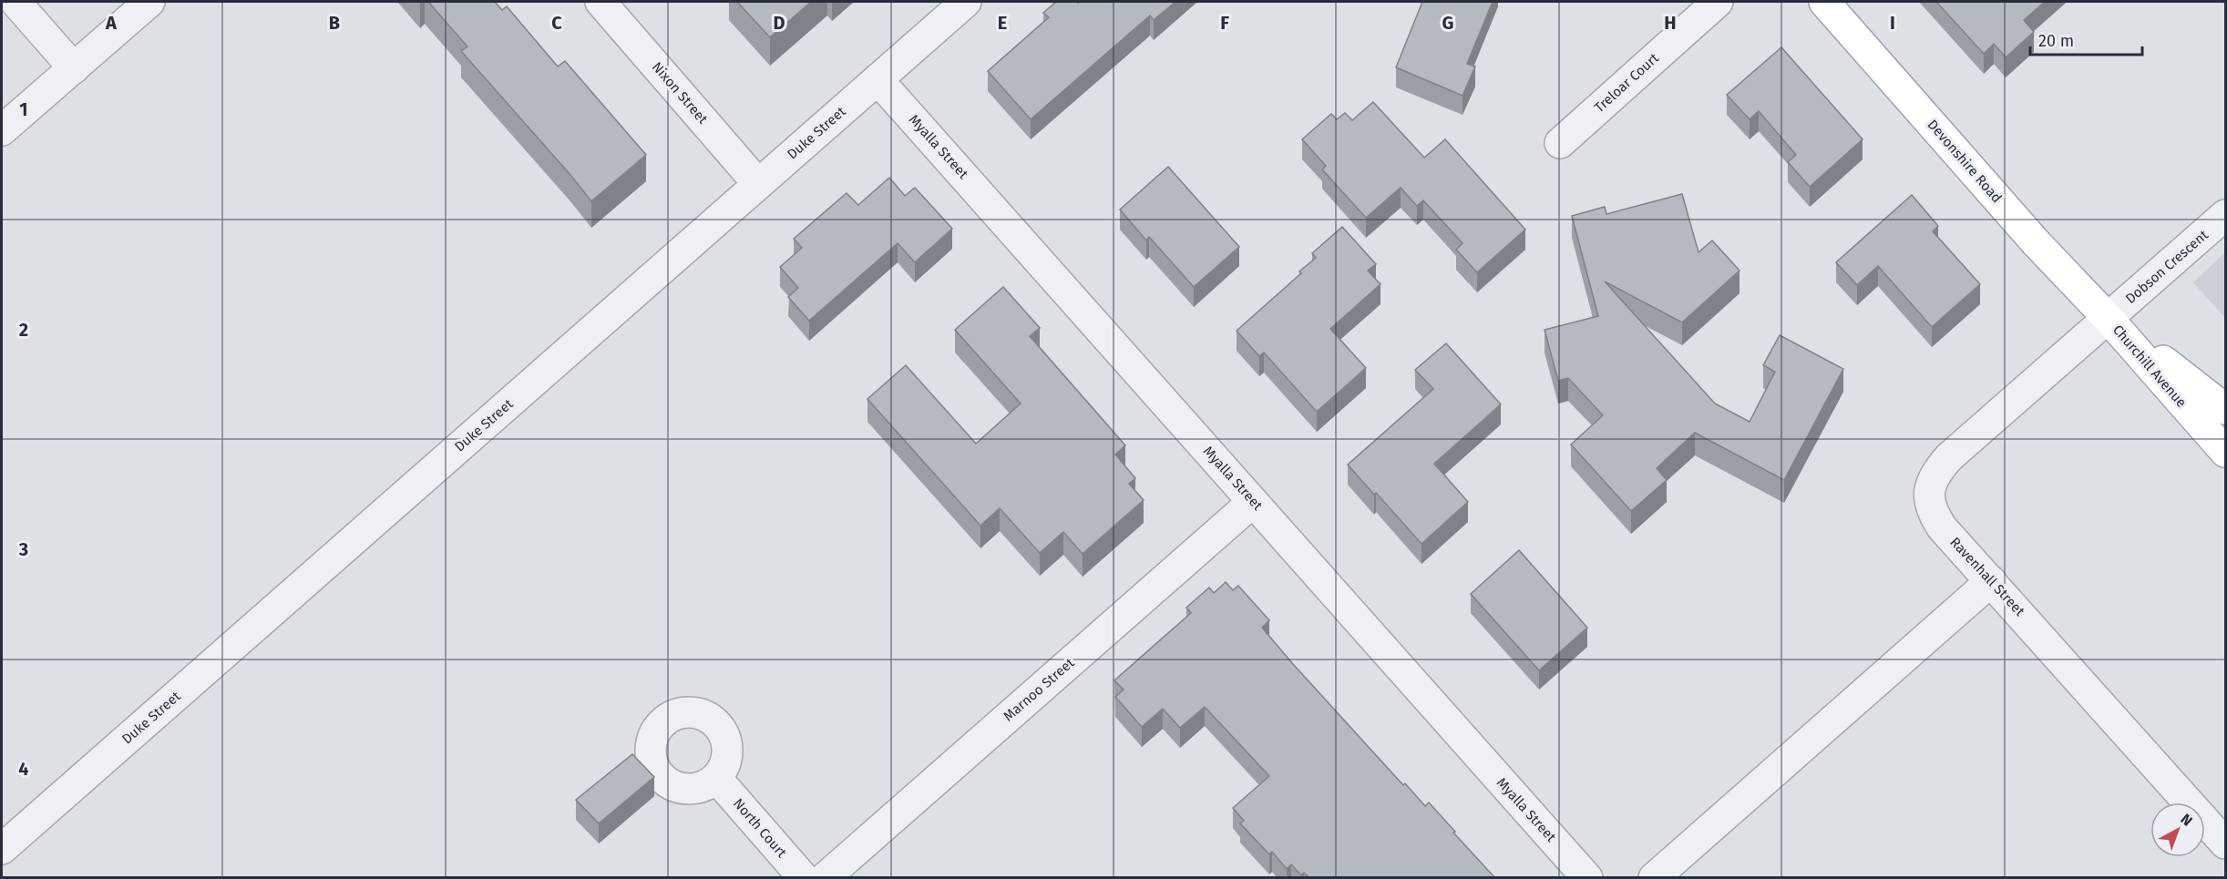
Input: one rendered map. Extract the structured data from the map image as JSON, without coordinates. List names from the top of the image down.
{
  "streets": {
    "main road": ["Devonshire Road", "Churchill Avenue"],
    "street": [
      "Treloar Court",
      "Nixon Street",
      "Duke Street",
      "Myalla Street",
      "Dobson Crescent",
      "Ravenhall Street",
      "Marnoo Street",
      "North Court"
    ]
  },
  "crossings": [
    ["Nixon Street", "Duke Street"],
    ["Duke Street", "Myalla Street"],
    ["Myalla Street", "Marnoo Street"],
    ["Devonshire Road", "Dobson Crescent"],
    ["Devonshire Road", "Churchill Avenue"],
    ["Devonshire Road", "Ravenhall Street"],
    ["Dobson Crescent", "Churchill Avenue"],
    ["Dobson Crescent", "Ravenhall Street"],
    ["Churchill Avenue", "Ravenhall Street"]
  ],
  "scale_bar": "20 m",
  "north": "top right",
  "grid": {
    "columns": [
      "A",
      "B",
      "C",
      "D",
      "E",
      "F",
      "G",
      "H",
      "I"
    ],
    "rows": [
      "1",
      "2",
      "3",
      "4"
    ]
  }
}
